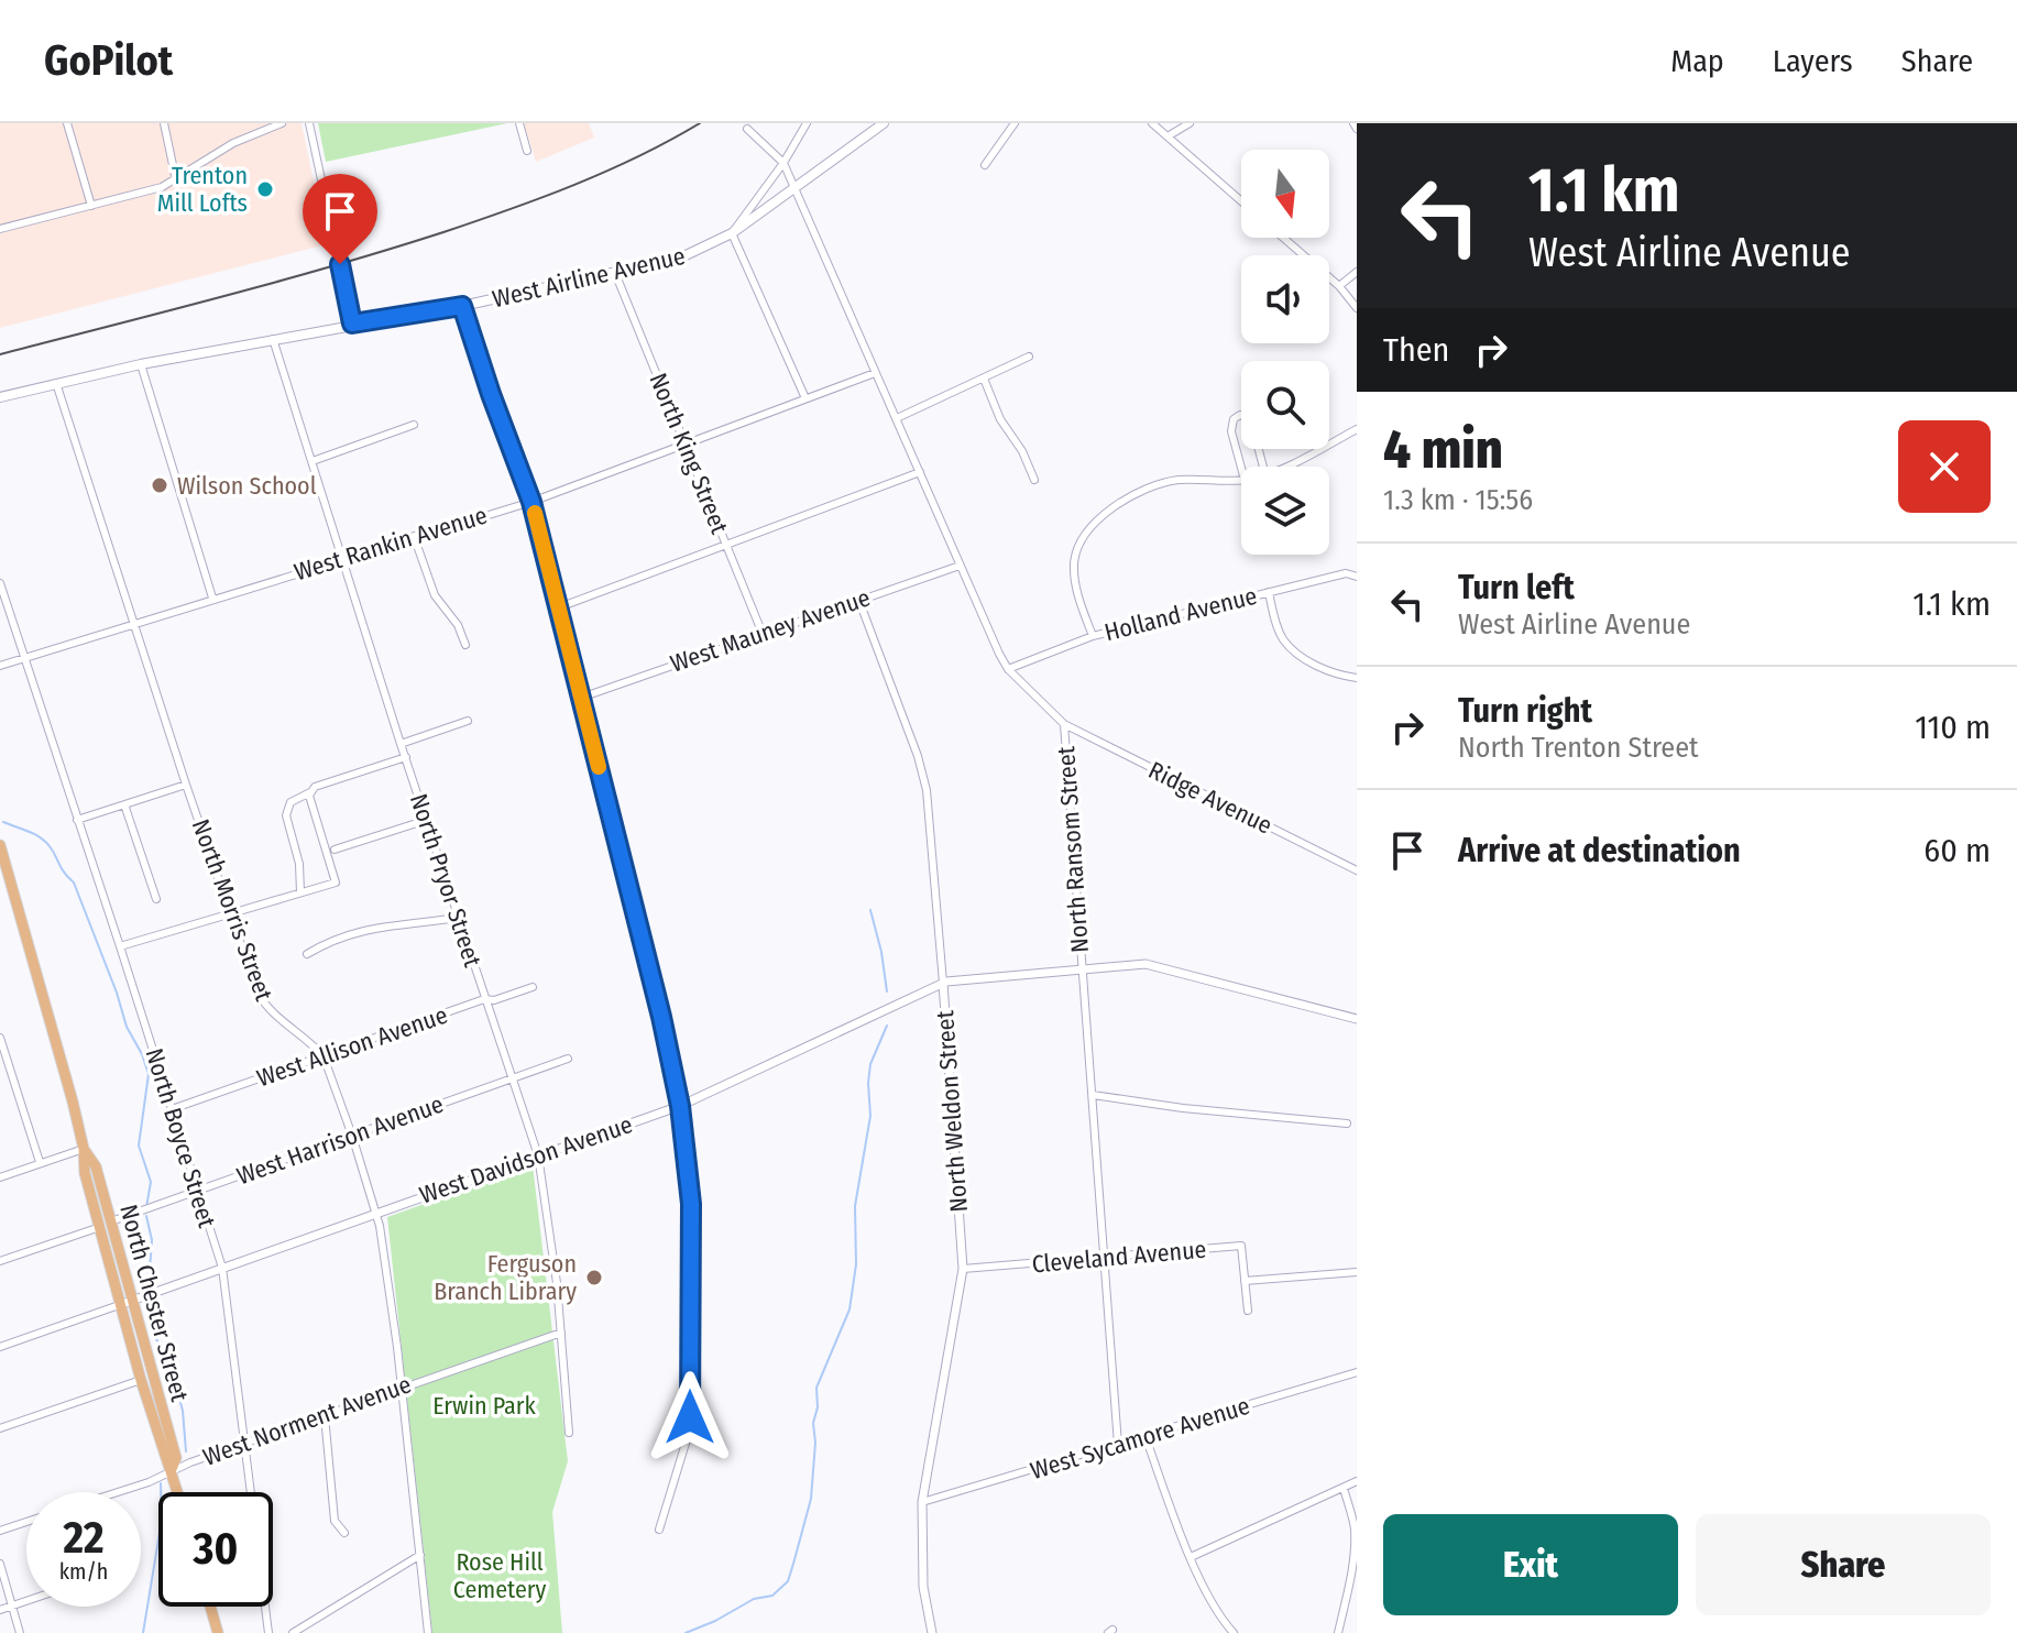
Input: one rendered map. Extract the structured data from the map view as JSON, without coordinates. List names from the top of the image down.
{
  "streets": {
    "main road": ["West Airline Avenue", "North Chester Street"],
    "street": [
      "North King Street",
      "West Rankin Avenue",
      "Holland Avenue",
      "West Mauney Avenue",
      "Ridge Avenue",
      "North Ransom Street",
      "North Pryor Street",
      "North Morris Street",
      "West Allison Avenue",
      "North Weldon Street",
      "North Boyce Street",
      "West Harrison Avenue",
      "West Davidson Avenue",
      "Cleveland Avenue",
      "West Norment Avenue",
      "West Sycamore Avenue"
    ]
  },
  "crossings": [
    ["West Airline Avenue", "North King Street"],
    ["West Airline Avenue", "North Ransom Street"],
    ["West Airline Avenue", "North Pryor Street"],
    ["West Airline Avenue", "North Morris Street"],
    ["North King Street", "West Rankin Avenue"],
    ["North King Street", "West Mauney Avenue"],
    ["West Rankin Avenue", "North Ransom Street"],
    ["West Rankin Avenue", "North Pryor Street"],
    ["West Rankin Avenue", "North Morris Street"],
    ["West Rankin Avenue", "North Boyce Street"],
    ["Holland Avenue", "North Ransom Street"],
    ["West Mauney Avenue", "North Ransom Street"],
    ["West Mauney Avenue", "North Weldon Street"],
    ["Ridge Avenue", "North Ransom Street"],
    ["North Ransom Street", "West Davidson Avenue"],
    ["North Ransom Street", "Cleveland Avenue"],
    ["North Ransom Street", "West Sycamore Avenue"],
    ["North Pryor Street", "West Allison Avenue"],
    ["North Pryor Street", "West Harrison Avenue"],
    ["North Pryor Street", "West Davidson Avenue"],
    ["North Pryor Street", "West Norment Avenue"],
    ["North Morris Street", "West Allison Avenue"],
    ["North Morris Street", "West Harrison Avenue"],
    ["North Morris Street", "West Davidson Avenue"],
    ["North Morris Street", "West Norment Avenue"],
    ["West Allison Avenue", "North Boyce Street"],
    ["North Weldon Street", "West Davidson Avenue"],
    ["North Weldon Street", "Cleveland Avenue"],
    ["North Weldon Street", "West Sycamore Avenue"],
    ["North Boyce Street", "West Harrison Avenue"],
    ["North Boyce Street", "West Davidson Avenue"],
    ["North Boyce Street", "West Norment Avenue"],
    ["West Harrison Avenue", "North Chester Street"],
    ["West Davidson Avenue", "North Chester Street"],
    ["North Chester Street", "West Norment Avenue"]
  ],
  "parks": ["Erwin Park", "Rose Hill Cemetery"],
  "places": ["Trenton Mill Lofts", "Wilson School", "Ferguson Branch Library"],
  "north": "bottom",
  "page": {
    "header": "GoPilot",
    "nav": ["Map", "Layers", "Share"],
    "turn": ["1.1 km", "West Airline Avenue"],
    "then": "Then",
    "heading": ["4 min", "1.3 km · 15:56"],
    "list": [
      {
        "name": "Turn left",
        "note": "West Airline Avenue",
        "value": "1.1 km"
      },
      {
        "name": "Turn right",
        "note": "North Trenton Street",
        "value": "110 m"
      },
      {
        "name": "Arrive at destination",
        "value": "60 m"
      }
    ],
    "speed": "22 km/h",
    "limit": "30",
    "buttons": ["Exit", "Share"]
  }
}
